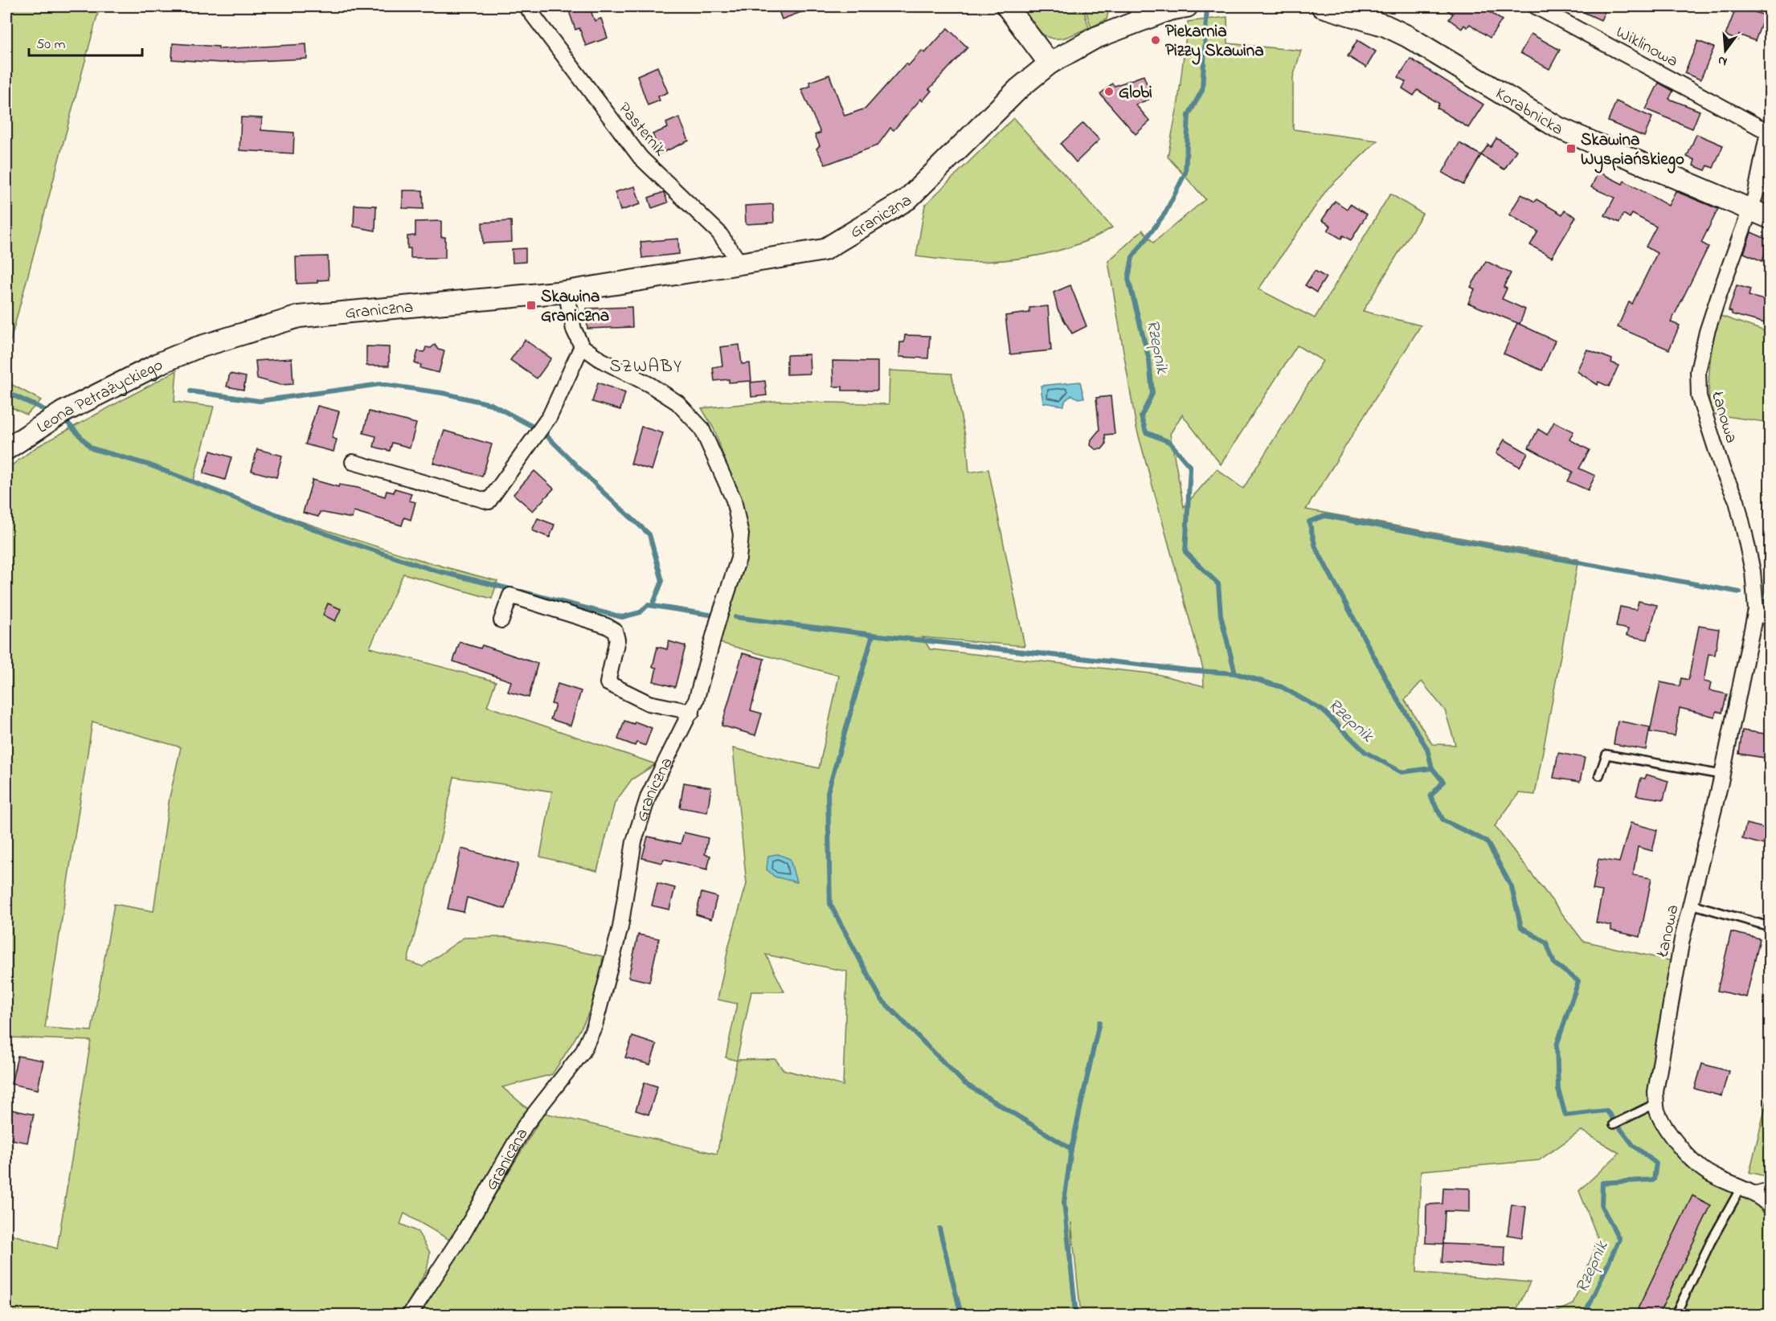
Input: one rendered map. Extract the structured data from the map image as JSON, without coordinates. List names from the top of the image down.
{
  "streets": {
    "street": [
      "Wiklinowa",
      "Korabnicka",
      "Pasternik",
      "Graniczna",
      "Leona Petrażyckiego",
      "Łanowa"
    ]
  },
  "crossings": [
    ["Wiklinowa", "Korabnicka"],
    ["Wiklinowa", "Łanowa"],
    ["Korabnicka", "Łanowa"],
    ["Pasternik", "Graniczna"],
    ["Graniczna", "Leona Petrażyckiego"]
  ],
  "districts": ["SZWABY"],
  "water": ["Rzepnik"],
  "places": {
    "other": ["Piekarnia Pizzy Skawina", "Globi"],
    "transit": ["Skawina Wyspiańskiego", "Skawina Graniczna"]
  },
  "scale_bar": "50 m",
  "north": "bottom"
}
